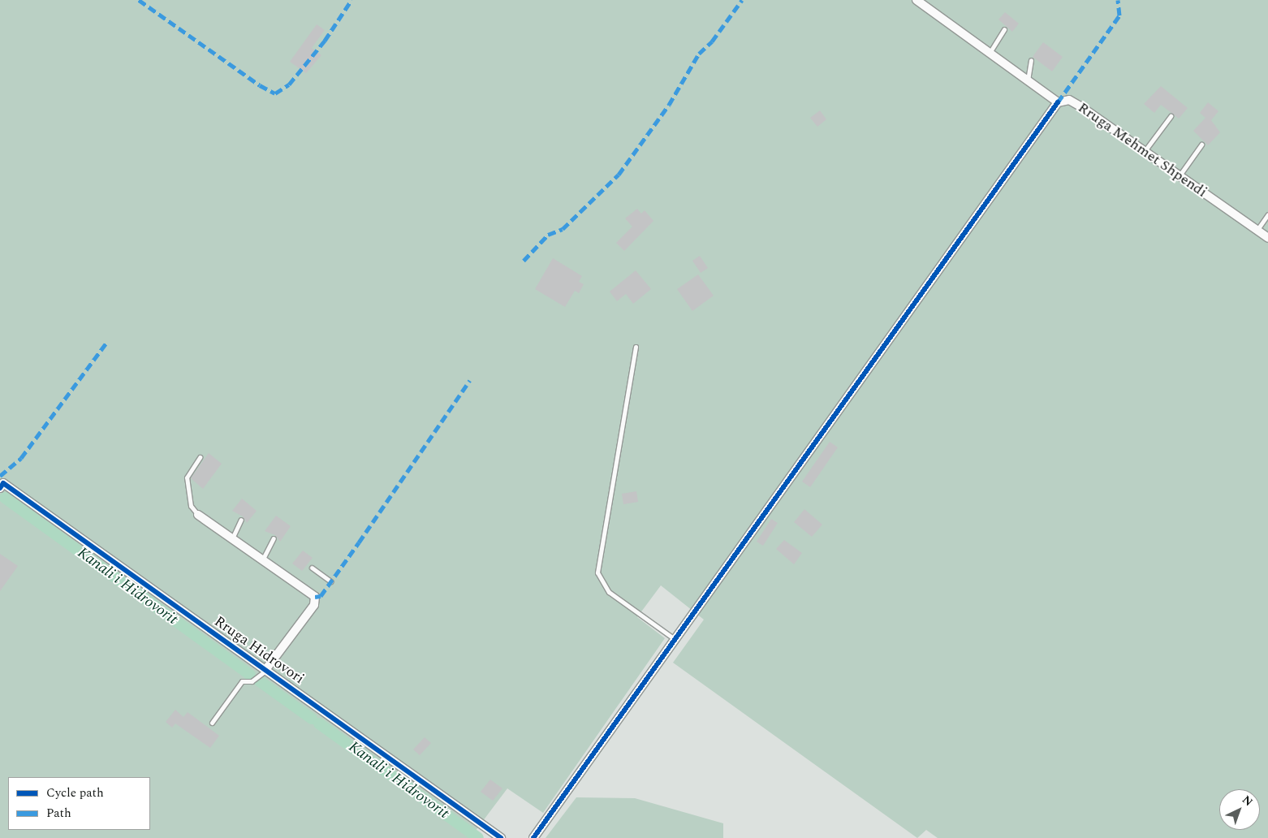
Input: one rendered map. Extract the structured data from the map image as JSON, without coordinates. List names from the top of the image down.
{
  "streets": {
    "street": ["Rruga Mehmet Shpendi", "Rruga Hidrovori"]
  },
  "water": ["Kanali i Hidrovorit"],
  "legend": ["Cycle path", "Path"],
  "north": "top right"
}
